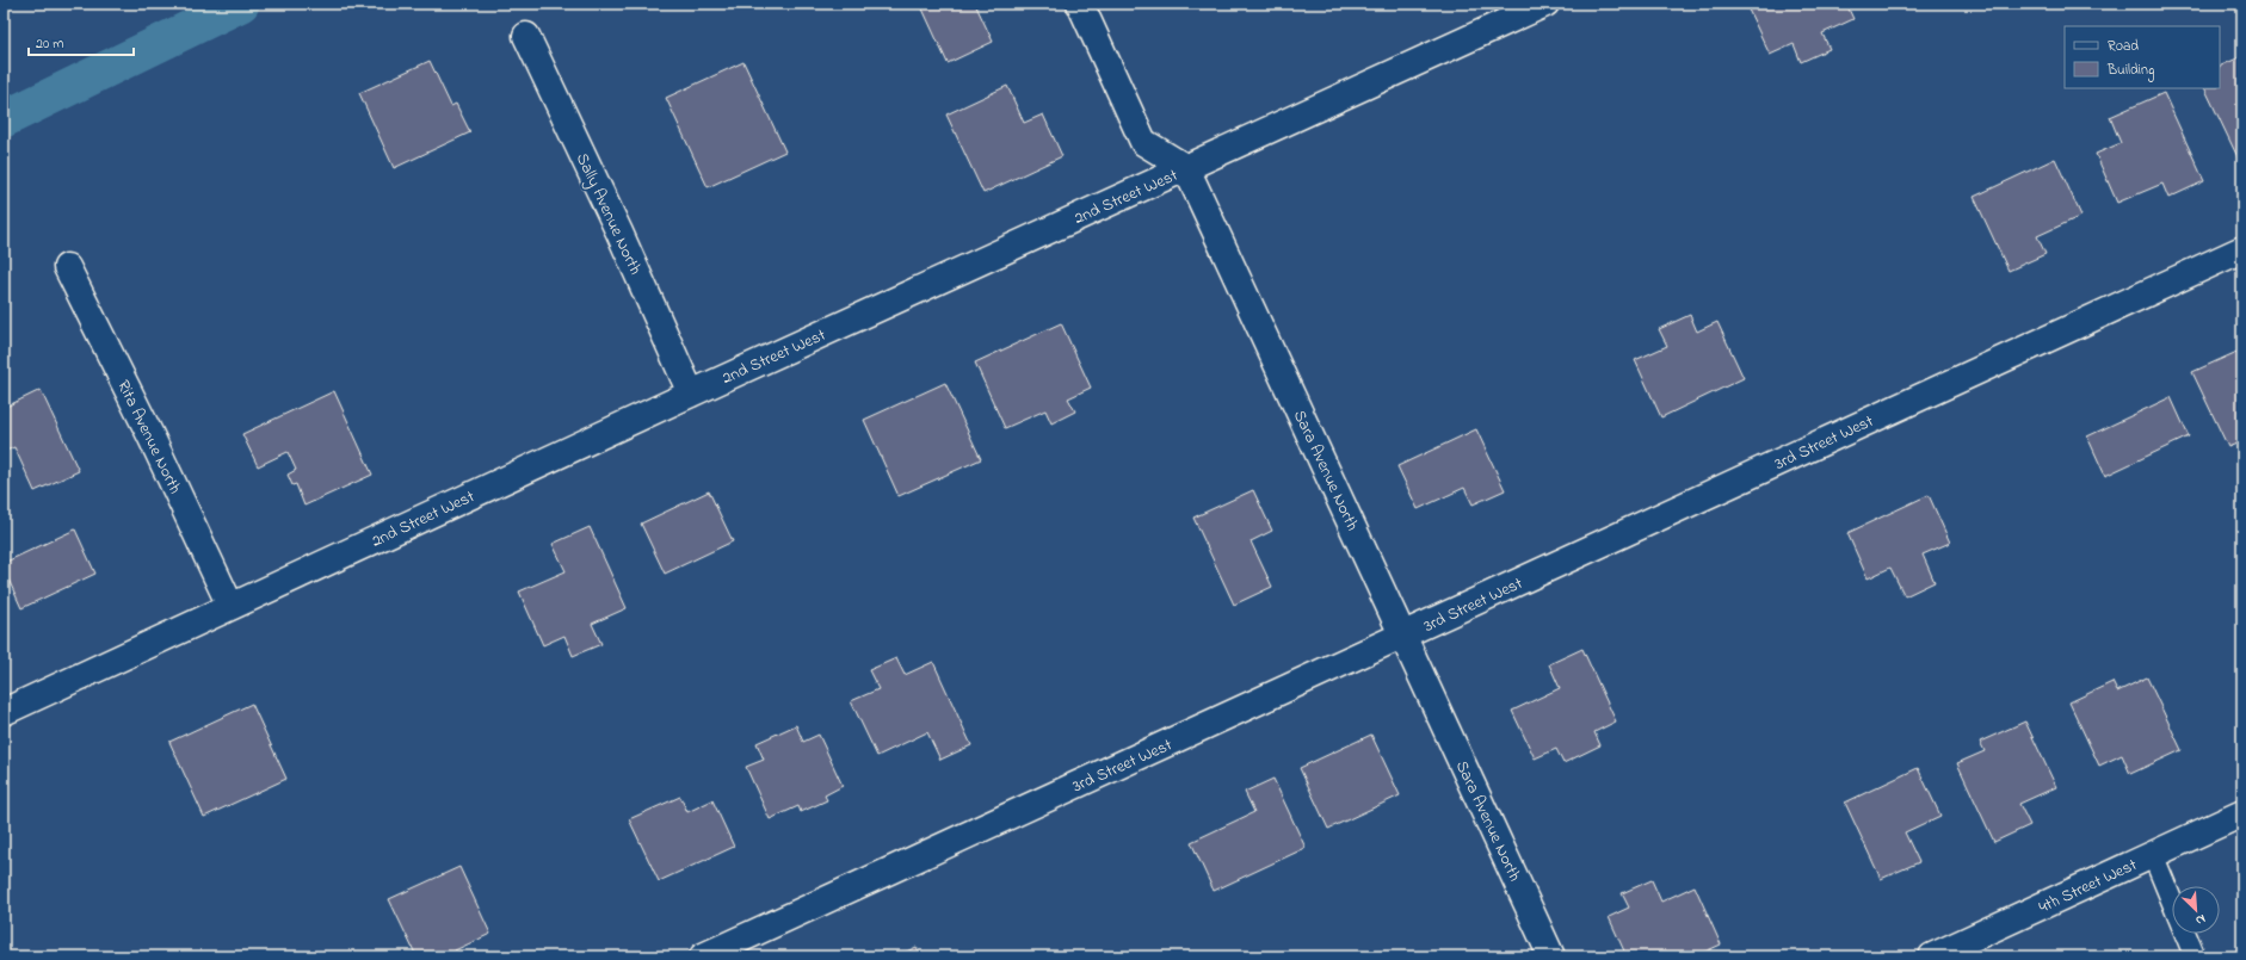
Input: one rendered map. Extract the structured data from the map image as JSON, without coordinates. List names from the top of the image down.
{
  "streets": {
    "street": [
      "2nd Street West",
      "Sally Avenue North",
      "Rita Avenue North",
      "3rd Street West",
      "Sara Avenue North",
      "4th Street West"
    ]
  },
  "crossings": [
    ["2nd Street West", "Sally Avenue North"],
    ["2nd Street West", "Rita Avenue North"],
    ["2nd Street West", "Sara Avenue North"],
    ["3rd Street West", "Sara Avenue North"]
  ],
  "legend": ["Road", "Building"],
  "scale_bar": "20 m",
  "north": "bottom right"
}
